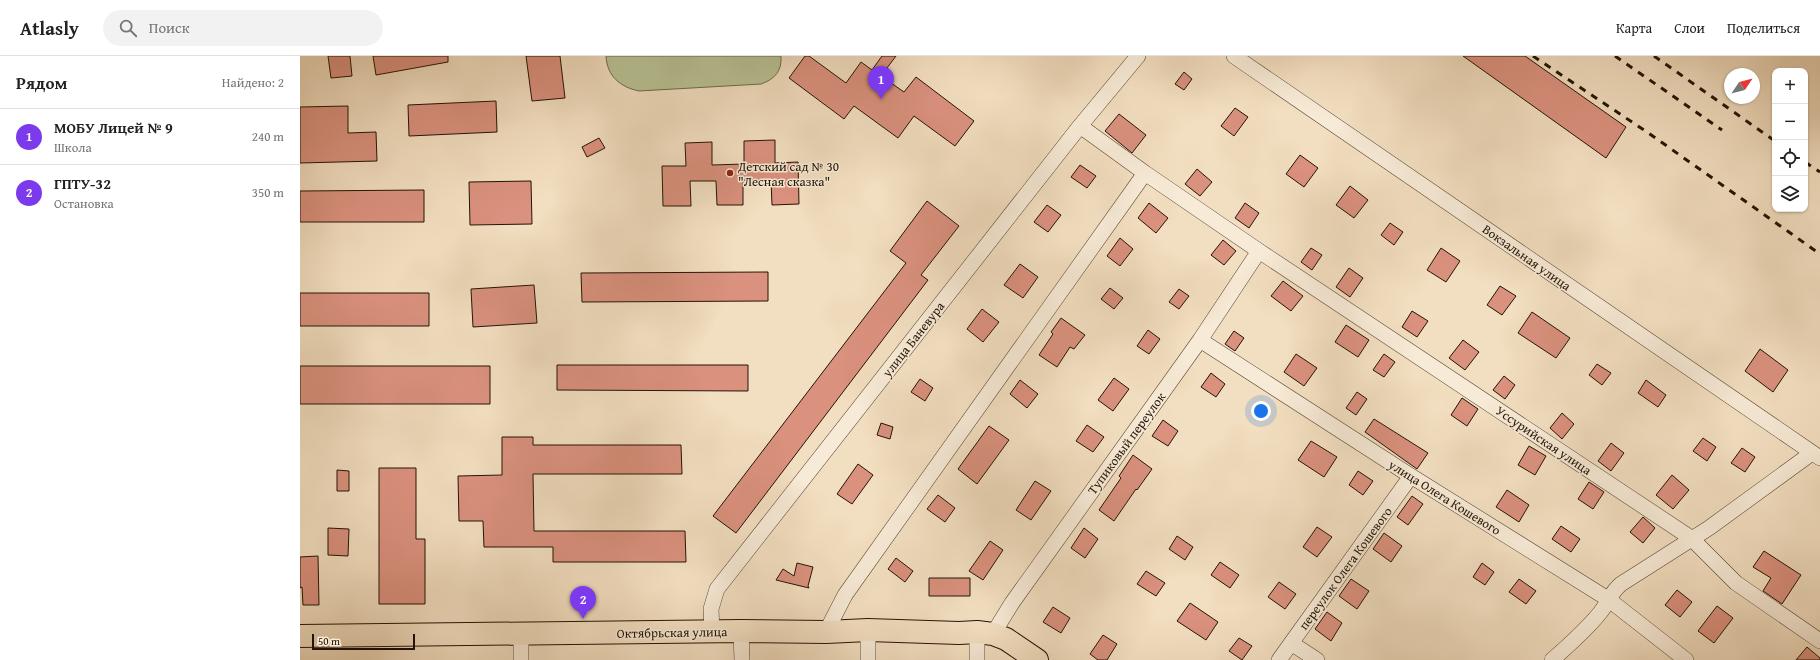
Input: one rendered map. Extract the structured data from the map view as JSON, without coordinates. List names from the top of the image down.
{
  "streets": {
    "main road": ["Октябрьская улица"],
    "street": [
      "Вокзальная улица",
      "улица Баневура",
      "Уссурийская улица",
      "Тупиковый переулок",
      "улица Олега Кошевого",
      "переулок Олега Кошевого"
    ]
  },
  "crossings": [
    ["улица Баневура", "Уссурийская улица"],
    ["улица Баневура", "Октябрьская улица"],
    ["Уссурийская улица", "Тупиковый переулок"],
    ["Тупиковый переулок", "улица Олега Кошевого"],
    ["Тупиковый переулок", "Октябрьская улица"],
    ["улица Олега Кошевого", "переулок Олега Кошевого"]
  ],
  "places": ["Детский сад № 30 \"Лесная сказка\""],
  "scale_bar": "50 m",
  "north": "top right",
  "page": {
    "header": "Atlasly",
    "search": "Поиск",
    "nav": ["Карта", "Слои", "Поделиться"],
    "heading": ["Рядом", "Найдено: 2"],
    "pins": ["1", "2"],
    "map_buttons": ["+", "−"],
    "list": [
      {
        "mark": "1",
        "name": "МОБУ Лицей № 9",
        "note": "Школа",
        "value": "240 m"
      },
      {
        "mark": "2",
        "name": "ГПТУ-32",
        "note": "Остановка",
        "value": "350 m"
      }
    ],
    "scale": "50 m"
  }
}
